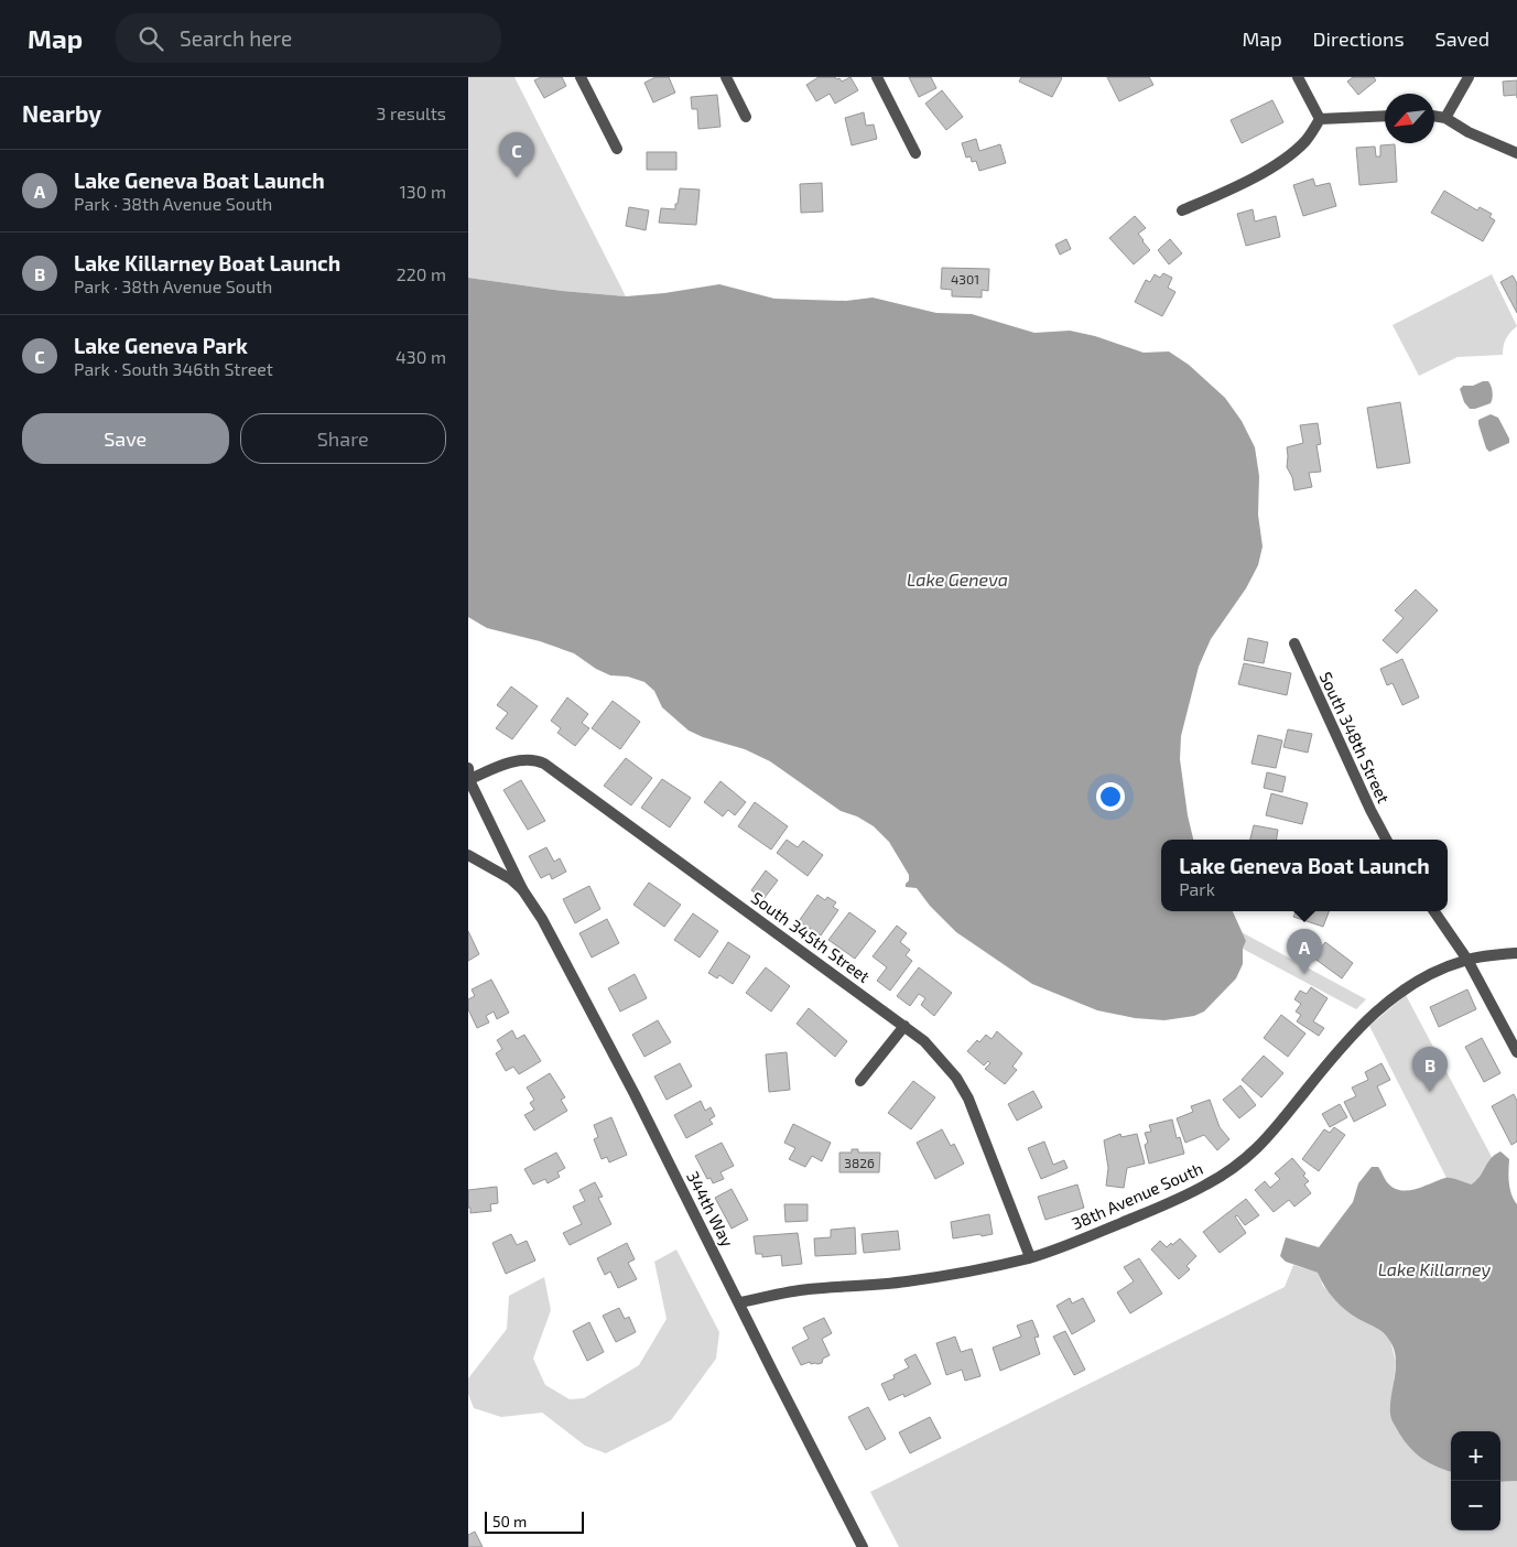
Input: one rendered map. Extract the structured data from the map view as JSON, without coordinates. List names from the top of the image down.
{
  "streets": {
    "street": [
      "South 348th Street",
      "South 345th Street",
      "38th Avenue South",
      "344th Way"
    ]
  },
  "crossings": [
    ["South 345th Street", "38th Avenue South"],
    ["38th Avenue South", "344th Way"]
  ],
  "water": ["Lake Geneva", "Lake Killarney"],
  "house_numbers": ["4301", "3826"],
  "scale_bar": "50 m",
  "north": "bottom left",
  "page": {
    "header": "Map",
    "search": "Search here",
    "nav": ["Map", "Directions", "Saved"],
    "heading": ["Nearby", "3 results"],
    "pins": ["C", "A", "B"],
    "list": [
      {
        "mark": "A",
        "name": "Lake Geneva Boat Launch",
        "note": "Park · 38th Avenue South",
        "value": "130 m"
      },
      {
        "mark": "B",
        "name": "Lake Killarney Boat Launch",
        "note": "Park · 38th Avenue South",
        "value": "220 m"
      },
      {
        "mark": "C",
        "name": "Lake Geneva Park",
        "note": "Park · South 346th Street",
        "value": "430 m"
      }
    ],
    "buttons": ["Save", "Share"],
    "popup": ["Lake Geneva Boat Launch", "Park"],
    "map_buttons": ["+", "−"],
    "scale": "50 m"
  }
}
